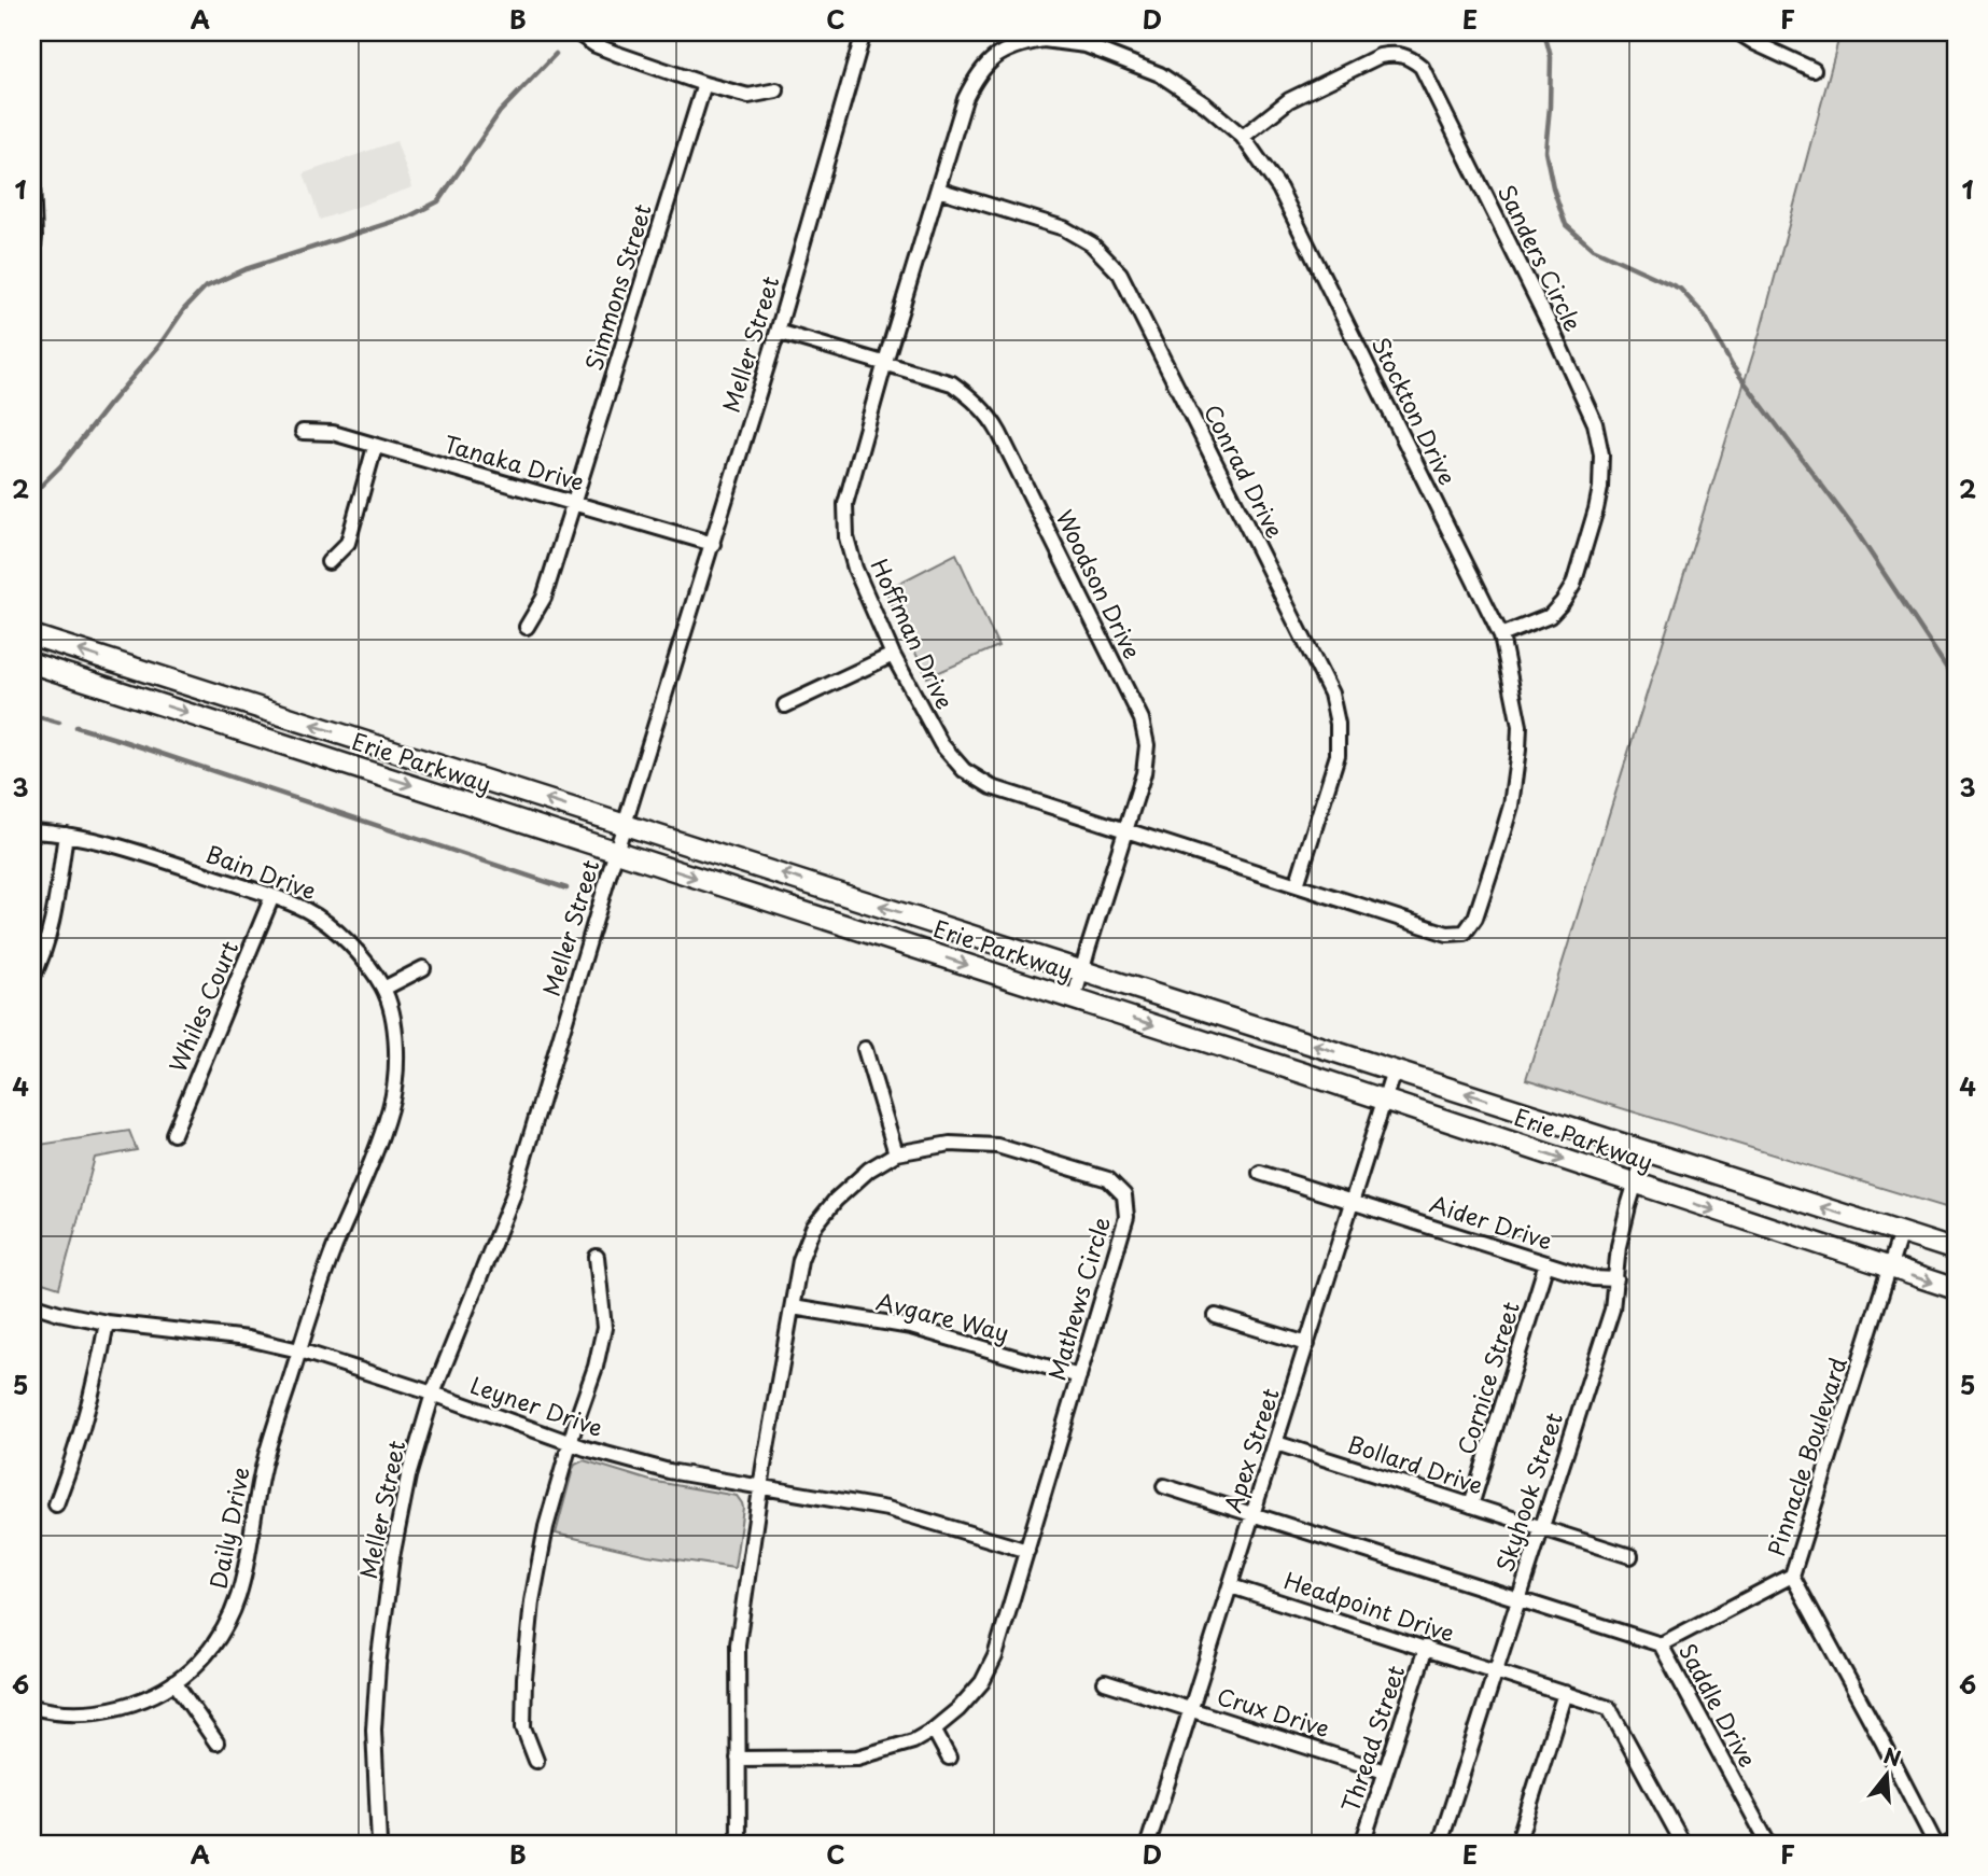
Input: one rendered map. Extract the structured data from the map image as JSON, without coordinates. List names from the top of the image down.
{
  "streets": {
    "main road": ["Erie Parkway"],
    "street": [
      "Sanders Circle",
      "Simmons Street",
      "Meller Street",
      "Stockton Drive",
      "Tanaka Drive",
      "Conrad Drive",
      "Woodson Drive",
      "Hoffman Drive",
      "Bain Drive",
      "Whiles Court",
      "Aider Drive",
      "Mathews Circle",
      "Avgare Way",
      "Cornice Street",
      "Leyner Drive",
      "Apex Street",
      "Pinnacle Boulevard",
      "Bollard Drive",
      "Skyhook Street",
      "Daily Drive",
      "Headpoint Drive",
      "Saddle Drive",
      "Crux Drive",
      "Thread Street"
    ]
  },
  "crossings": [
    ["Sanders Circle", "Stockton Drive"],
    ["Simmons Street", "Tanaka Drive"],
    ["Meller Street", "Tanaka Drive"],
    ["Meller Street", "Woodson Drive"],
    ["Meller Street", "Erie Parkway"],
    ["Meller Street", "Leyner Drive"],
    ["Stockton Drive", "Hoffman Drive"],
    ["Conrad Drive", "Hoffman Drive"],
    ["Woodson Drive", "Hoffman Drive"],
    ["Woodson Drive", "Erie Parkway"],
    ["Erie Parkway", "Apex Street"],
    ["Erie Parkway", "Pinnacle Boulevard"],
    ["Erie Parkway", "Skyhook Street"],
    ["Bain Drive", "Whiles Court"],
    ["Bain Drive", "Leyner Drive"],
    ["Bain Drive", "Daily Drive"],
    ["Aider Drive", "Cornice Street"],
    ["Aider Drive", "Apex Street"],
    ["Aider Drive", "Skyhook Street"],
    ["Mathews Circle", "Avgare Way"],
    ["Mathews Circle", "Leyner Drive"],
    ["Cornice Street", "Bollard Drive"],
    ["Leyner Drive", "Daily Drive"],
    ["Apex Street", "Bollard Drive"],
    ["Apex Street", "Headpoint Drive"],
    ["Apex Street", "Saddle Drive"],
    ["Apex Street", "Crux Drive"],
    ["Bollard Drive", "Skyhook Street"],
    ["Skyhook Street", "Headpoint Drive"],
    ["Skyhook Street", "Saddle Drive"],
    ["Headpoint Drive", "Thread Street"],
    ["Crux Drive", "Thread Street"]
  ],
  "north": "top",
  "grid": {
    "columns": [
      "A",
      "B",
      "C",
      "D",
      "E",
      "F"
    ],
    "rows": [
      "1",
      "2",
      "3",
      "4",
      "5",
      "6"
    ]
  }
}
